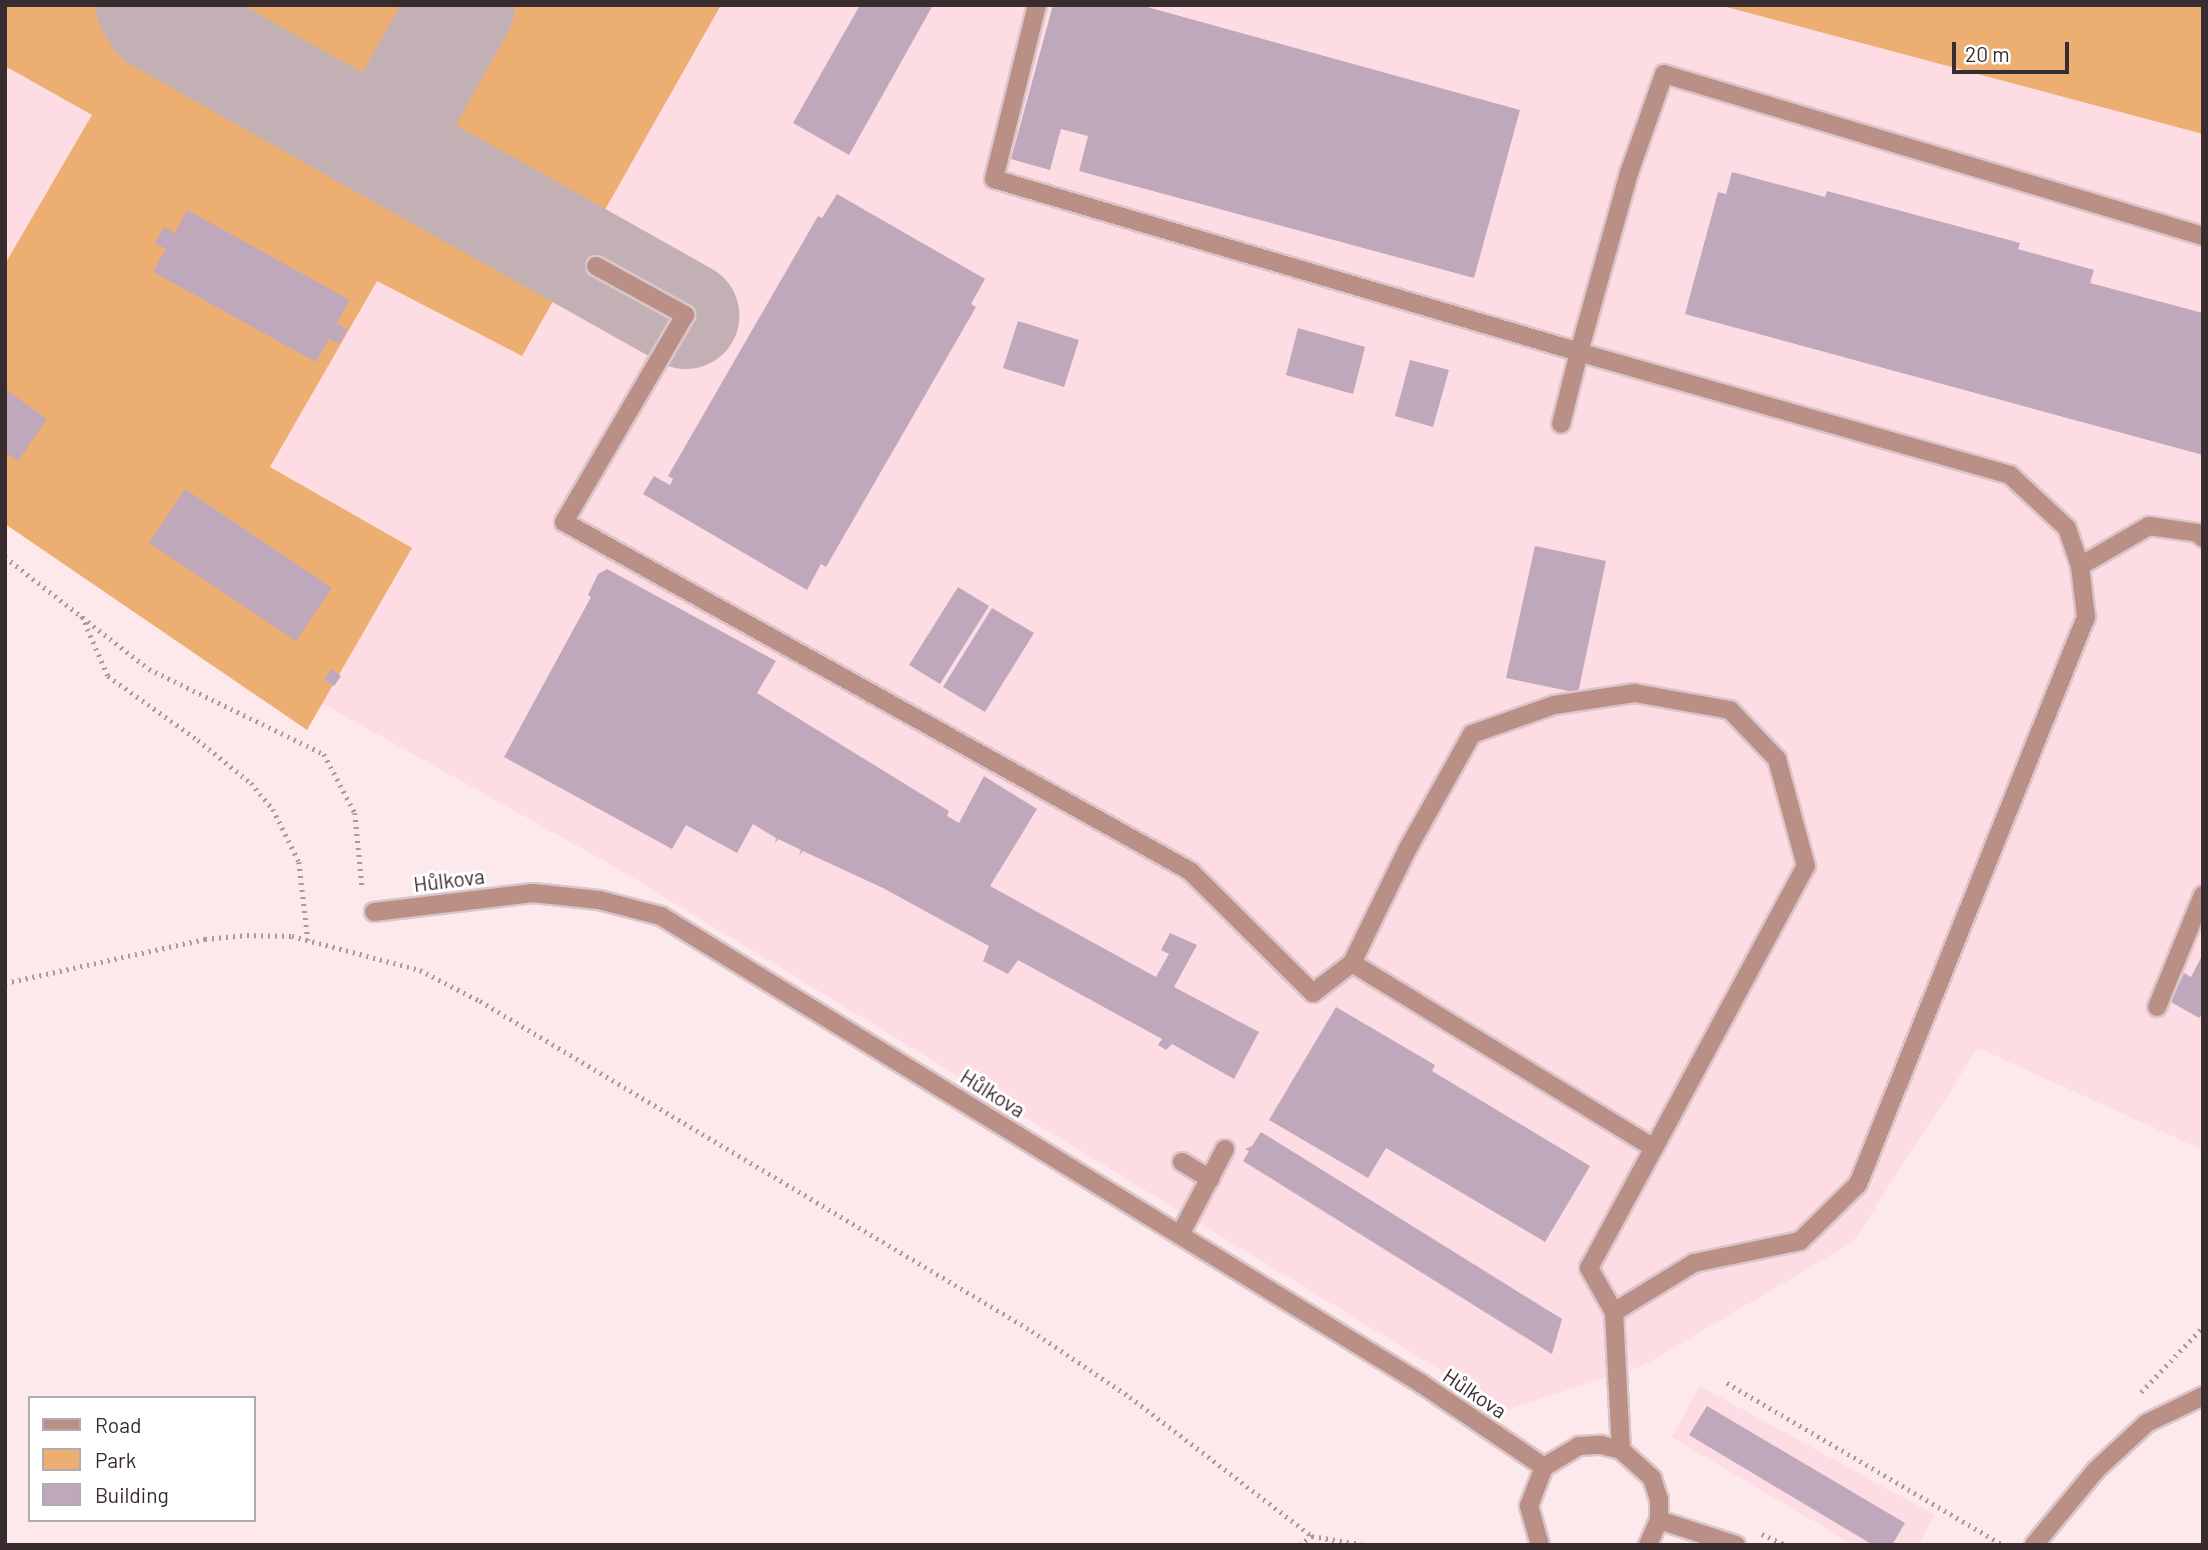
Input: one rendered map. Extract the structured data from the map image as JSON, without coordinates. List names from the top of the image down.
{
  "streets": {
    "street": ["Hůlkova"]
  },
  "legend": ["Road", "Park", "Building"],
  "scale_bar": "20 m"
}
